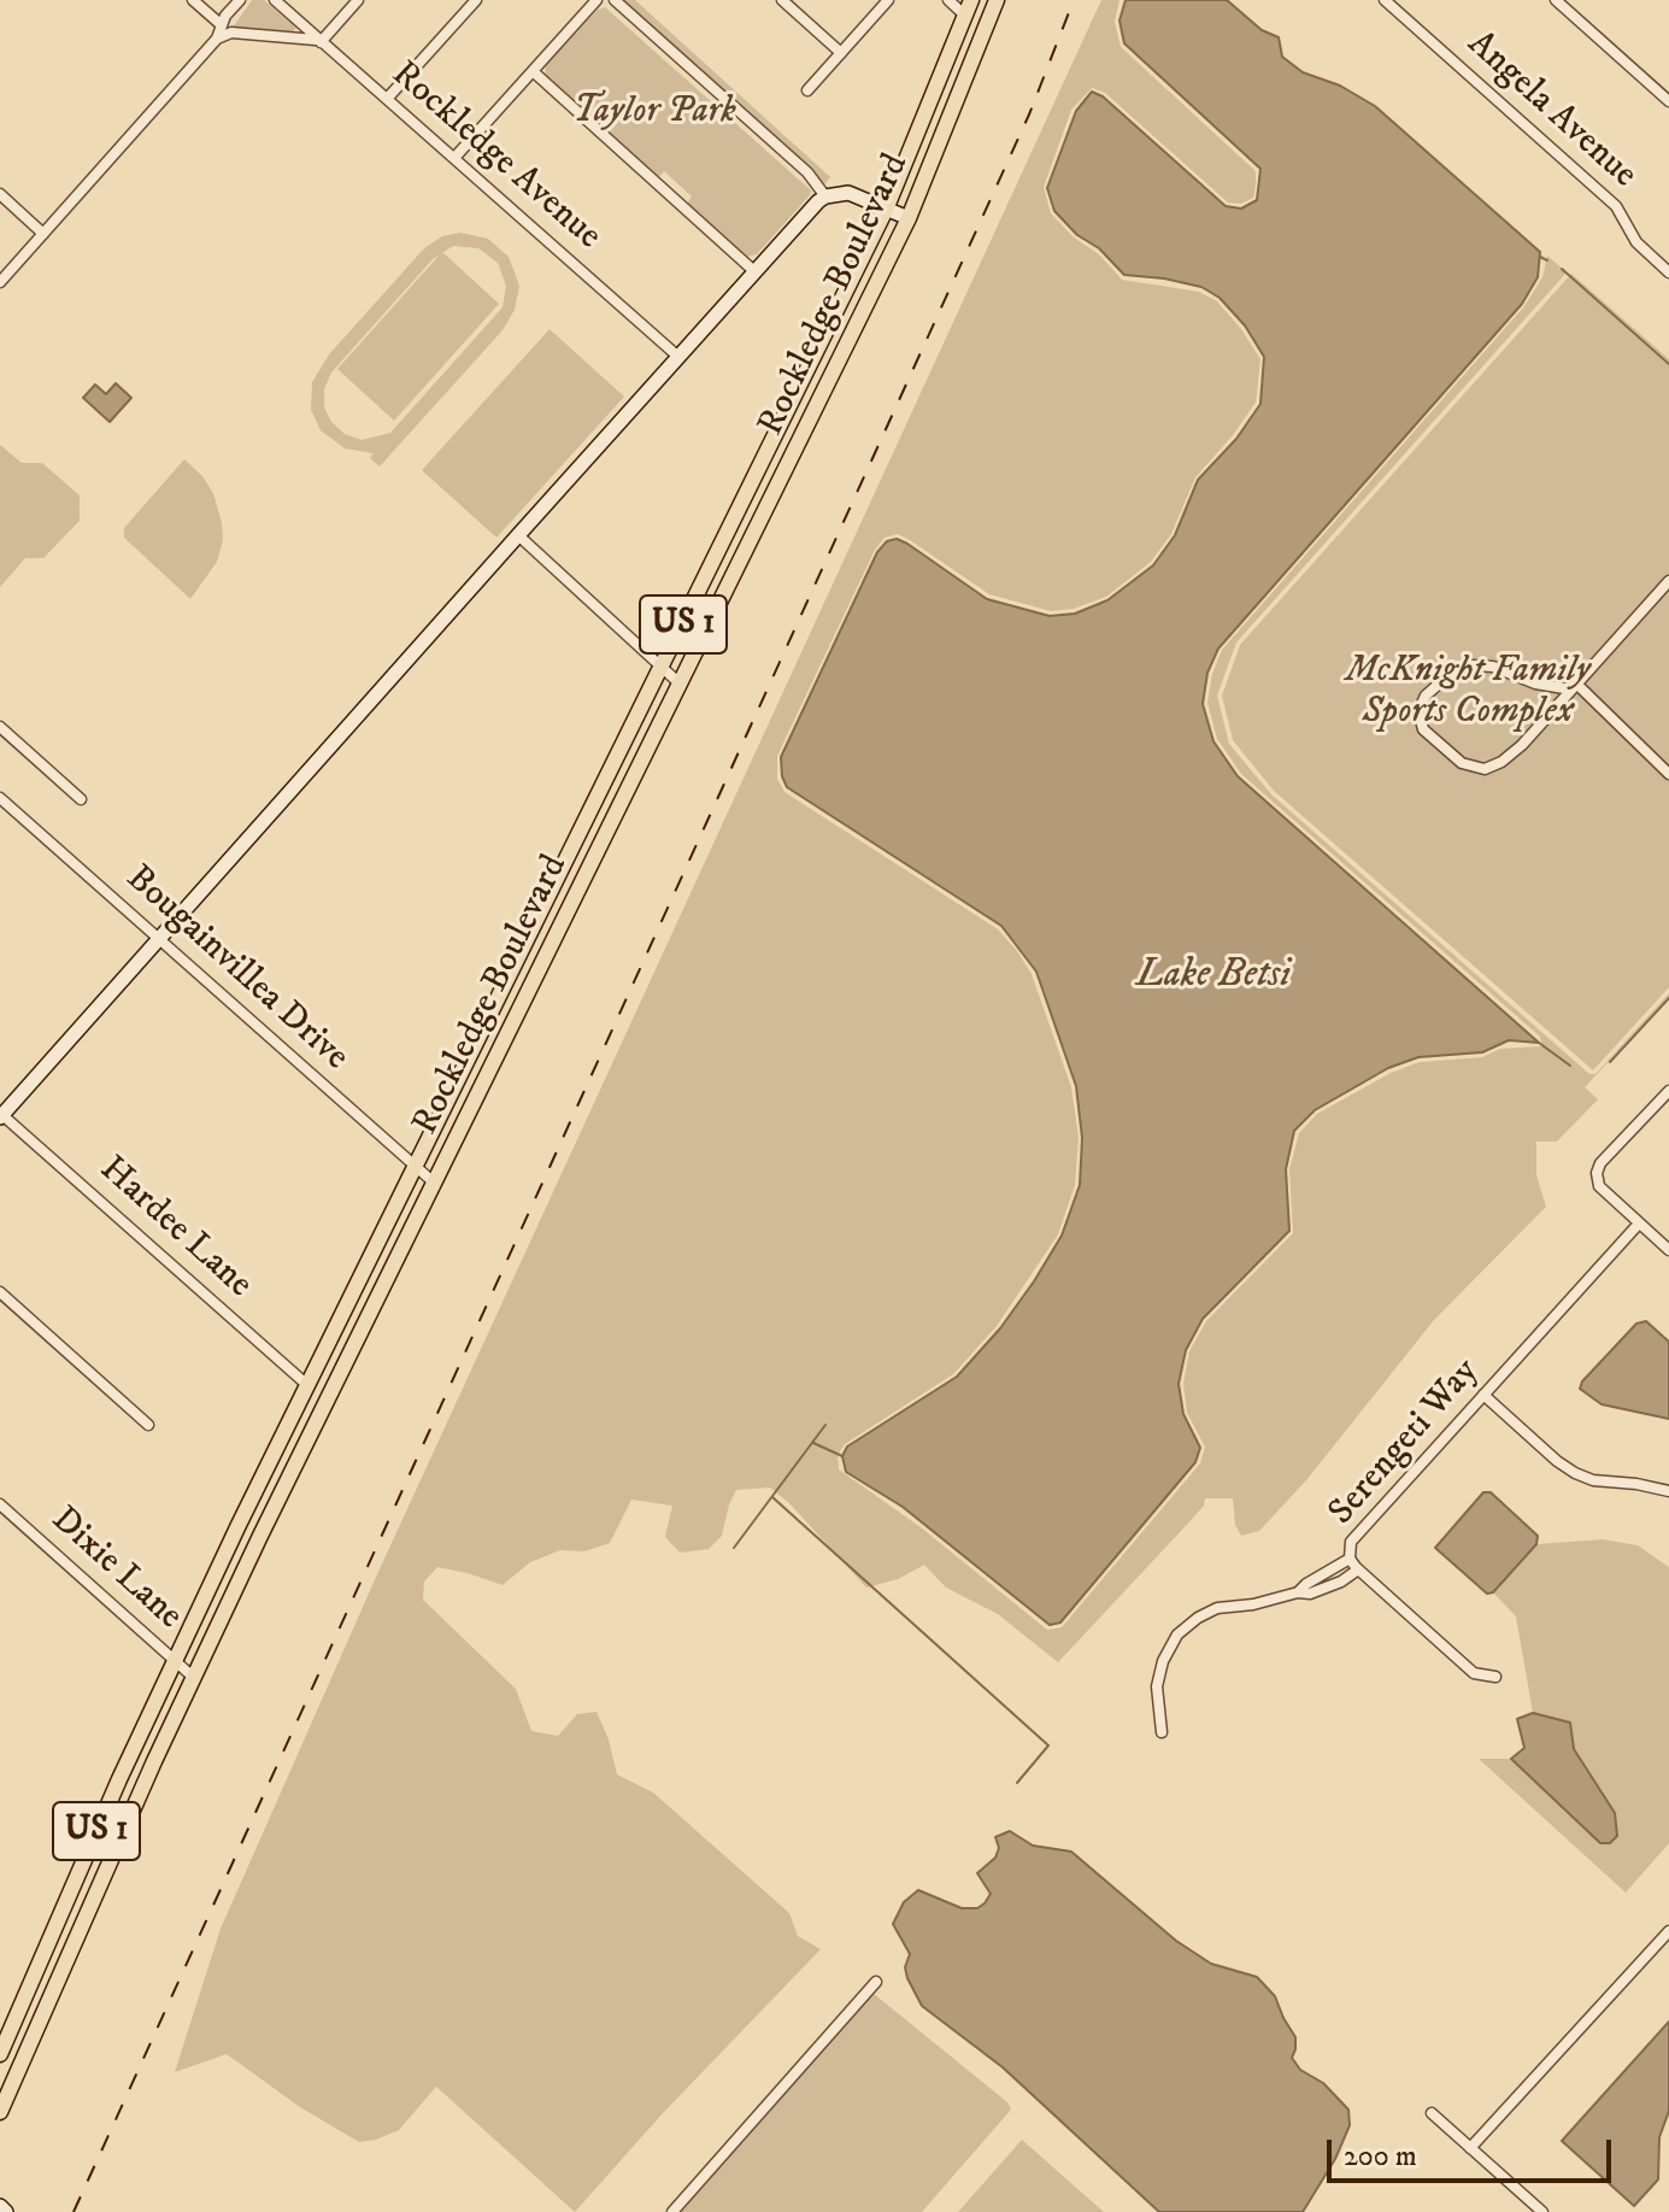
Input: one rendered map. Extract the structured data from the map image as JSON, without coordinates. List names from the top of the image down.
{
  "streets": {
    "main road": ["Rockledge Boulevard", "US 1"],
    "street": [
      "Angela Avenue",
      "Rockledge Avenue",
      "Bougainvillea Drive",
      "Hardee Lane",
      "Serengeti Way",
      "Dixie Lane"
    ]
  },
  "crossings": [
    ["Rockledge Boulevard", "Bougainvillea Drive"],
    ["Rockledge Boulevard", "Hardee Lane"],
    ["Rockledge Boulevard", "Dixie Lane"]
  ],
  "water": ["Lake Betsi"],
  "parks": ["Taylor Park", "McKnight Family Sports Complex"],
  "scale_bar": "200 m"
}
